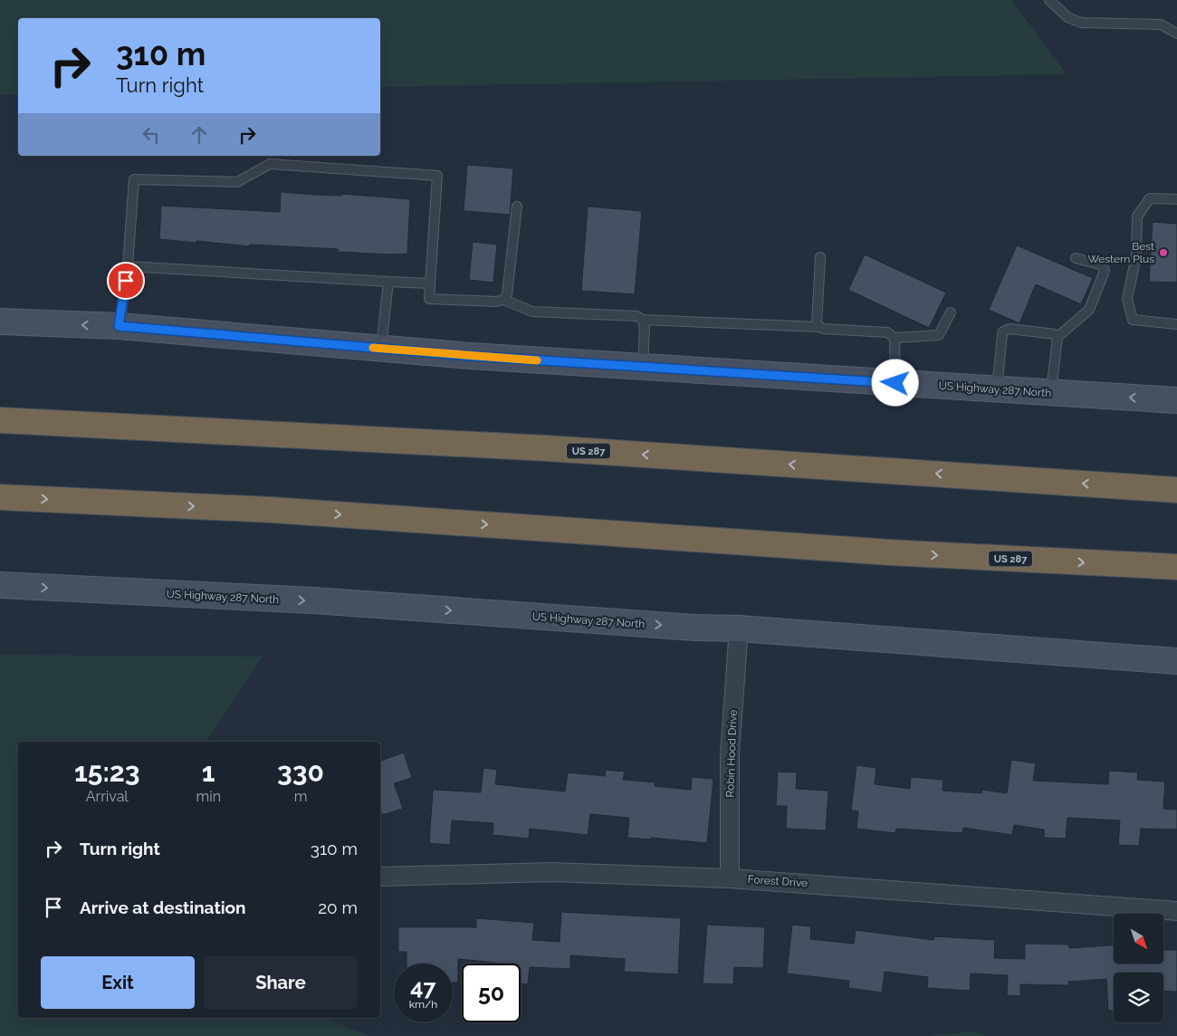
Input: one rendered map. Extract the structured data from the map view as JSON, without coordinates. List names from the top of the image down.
{
  "streets": {
    "highway": ["US 287"],
    "main road": ["US Highway 287 North"],
    "street": ["Robin Hood Drive", "Forest Drive"]
  },
  "crossings": [
    ["US Highway 287 North", "Robin Hood Drive"],
    ["Robin Hood Drive", "Forest Drive"]
  ],
  "places": ["Best Western Plus"],
  "north": "bottom right",
  "page": {
    "turn": ["310 m", "Turn right"],
    "eta": [
      "15:23",
      "Arrival",
      "1",
      "min",
      "330",
      "m"
    ],
    "list": [
      {
        "name": "Turn right",
        "value": "310 m"
      },
      {
        "name": "Arrive at destination",
        "value": "20 m"
      }
    ],
    "buttons": ["Exit", "Share"],
    "speed": "47 km/h",
    "limit": "50"
  }
}
